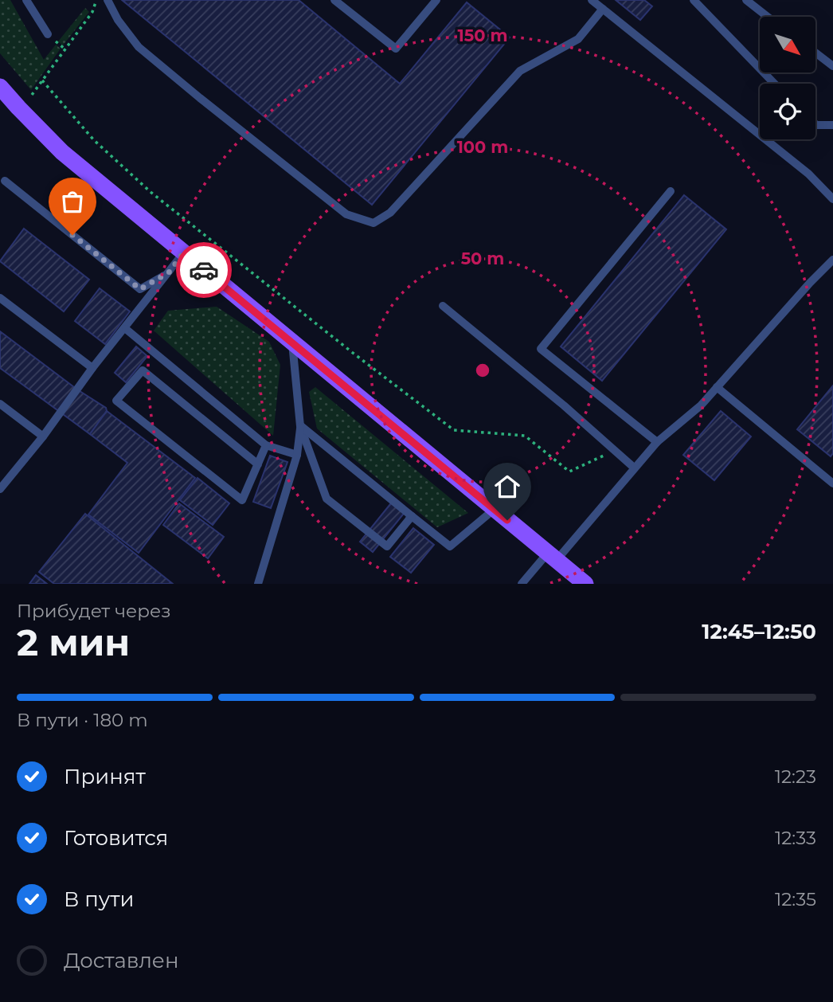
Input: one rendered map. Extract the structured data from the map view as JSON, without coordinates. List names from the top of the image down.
{
  "north": "bottom right",
  "page": {
    "heading": ["2 мин", "Прибудет через", "12:45–12:50"],
    "bar": "В пути · 180 m",
    "list": [
      ["Принят", "12:23"],
      ["Готовится", "12:33"],
      ["В пути", "12:35"],
      "Доставлен"
    ]
  },
  "rings": ["150 m", "100 m", "50 m"]
}
